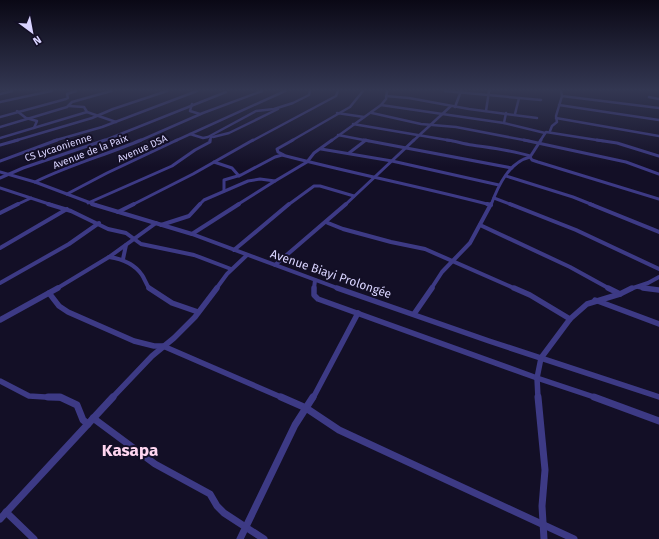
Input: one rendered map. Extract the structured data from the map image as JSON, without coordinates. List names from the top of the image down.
{
  "streets": {
    "street": [
      "CS Lycaonienne",
      "Avenue DSA",
      "Avenue de la Paix",
      "Avenue Biayi Prolongée"
    ]
  },
  "crossings": [
    ["CS Lycaonienne", "Avenue Biayi Prolongée"],
    ["Avenue DSA", "Avenue Biayi Prolongée"],
    ["Avenue de la Paix", "Avenue Biayi Prolongée"]
  ],
  "districts": ["Kasapa"],
  "north": "bottom right"
}
